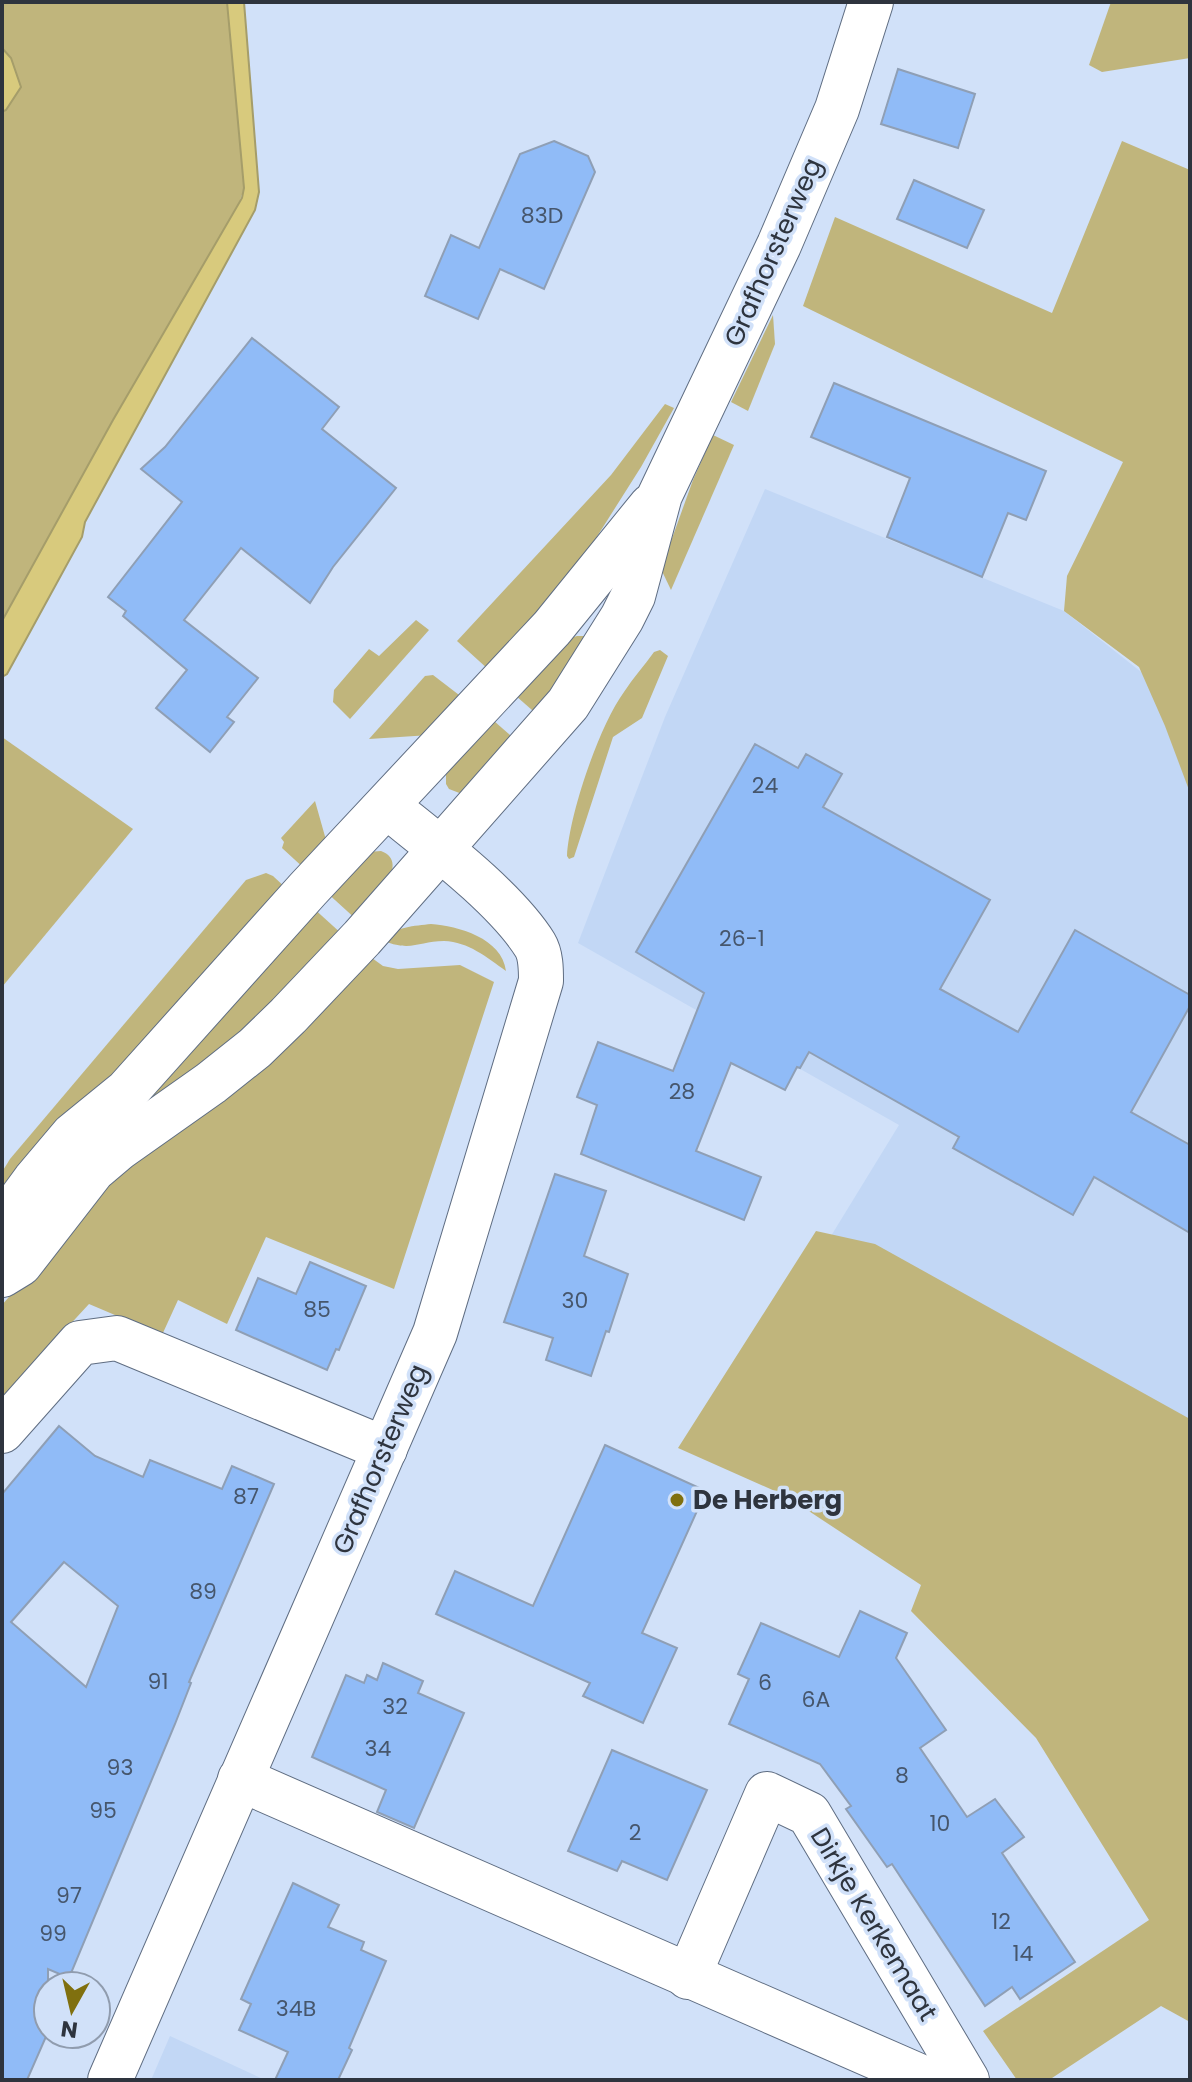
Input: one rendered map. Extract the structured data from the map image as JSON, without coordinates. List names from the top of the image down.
{
  "streets": {
    "street": ["Grafhorsterweg", "Dirkje Kerkemaat"]
  },
  "places": ["De Herberg"],
  "house_numbers": [
    "83D",
    "24",
    "26-1",
    "28",
    "30",
    "85",
    "87",
    "89",
    "91",
    "6",
    "6A",
    "32",
    "34",
    "93",
    "8",
    "95",
    "10",
    "2",
    "97",
    "12",
    "99",
    "14",
    "34B"
  ],
  "north": "bottom"
}
